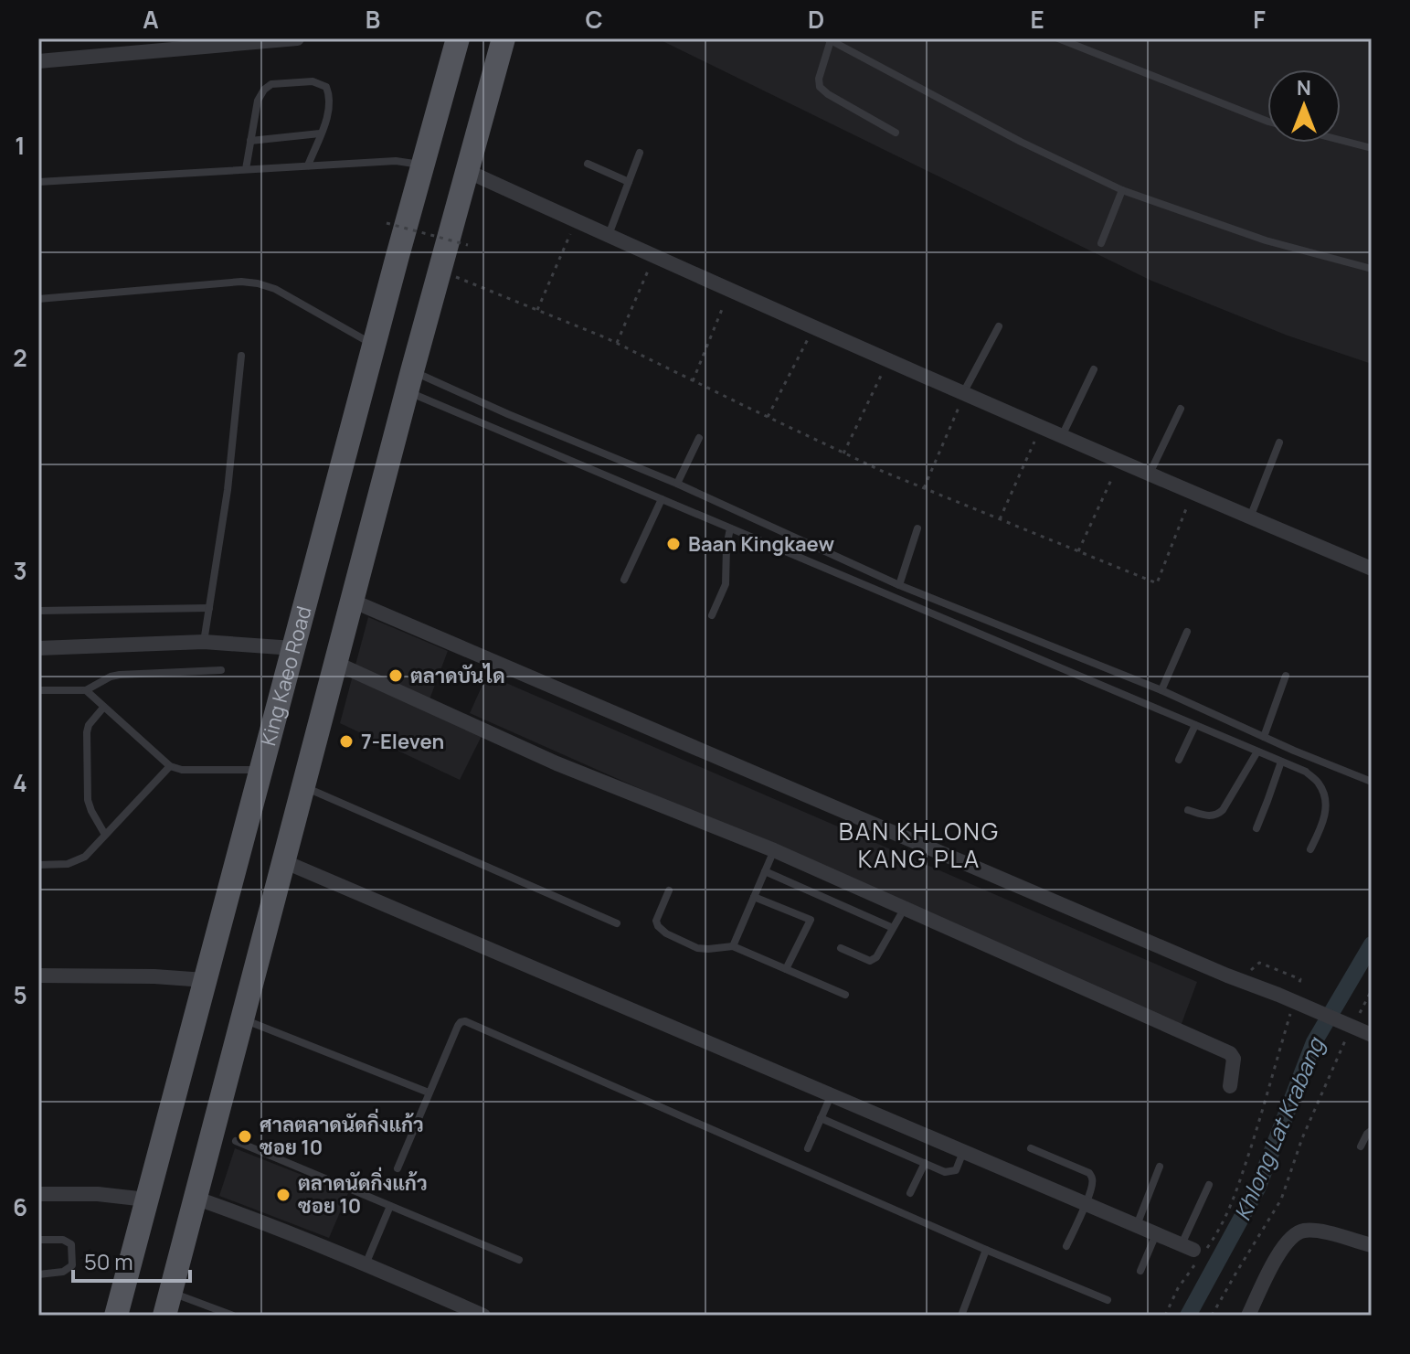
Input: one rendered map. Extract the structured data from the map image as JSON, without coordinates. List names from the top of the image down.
{
  "streets": {
    "main road": ["King Kaeo Road"]
  },
  "districts": ["BAN KHLONG KANG PLA"],
  "water": ["Khlong Lat Krabang"],
  "places": [
    "Baan Kingkaew",
    "ตลาดบันได",
    "7-Eleven",
    "ศาลตลาดนัดกิ่งแก้ว ซอย 10",
    "ตลาดนัดกิ่งแก้ว ซอย 10"
  ],
  "scale_bar": "50 m",
  "north": "top",
  "grid": {
    "columns": [
      "A",
      "B",
      "C",
      "D",
      "E",
      "F"
    ],
    "rows": [
      "1",
      "2",
      "3",
      "4",
      "5",
      "6"
    ]
  }
}
